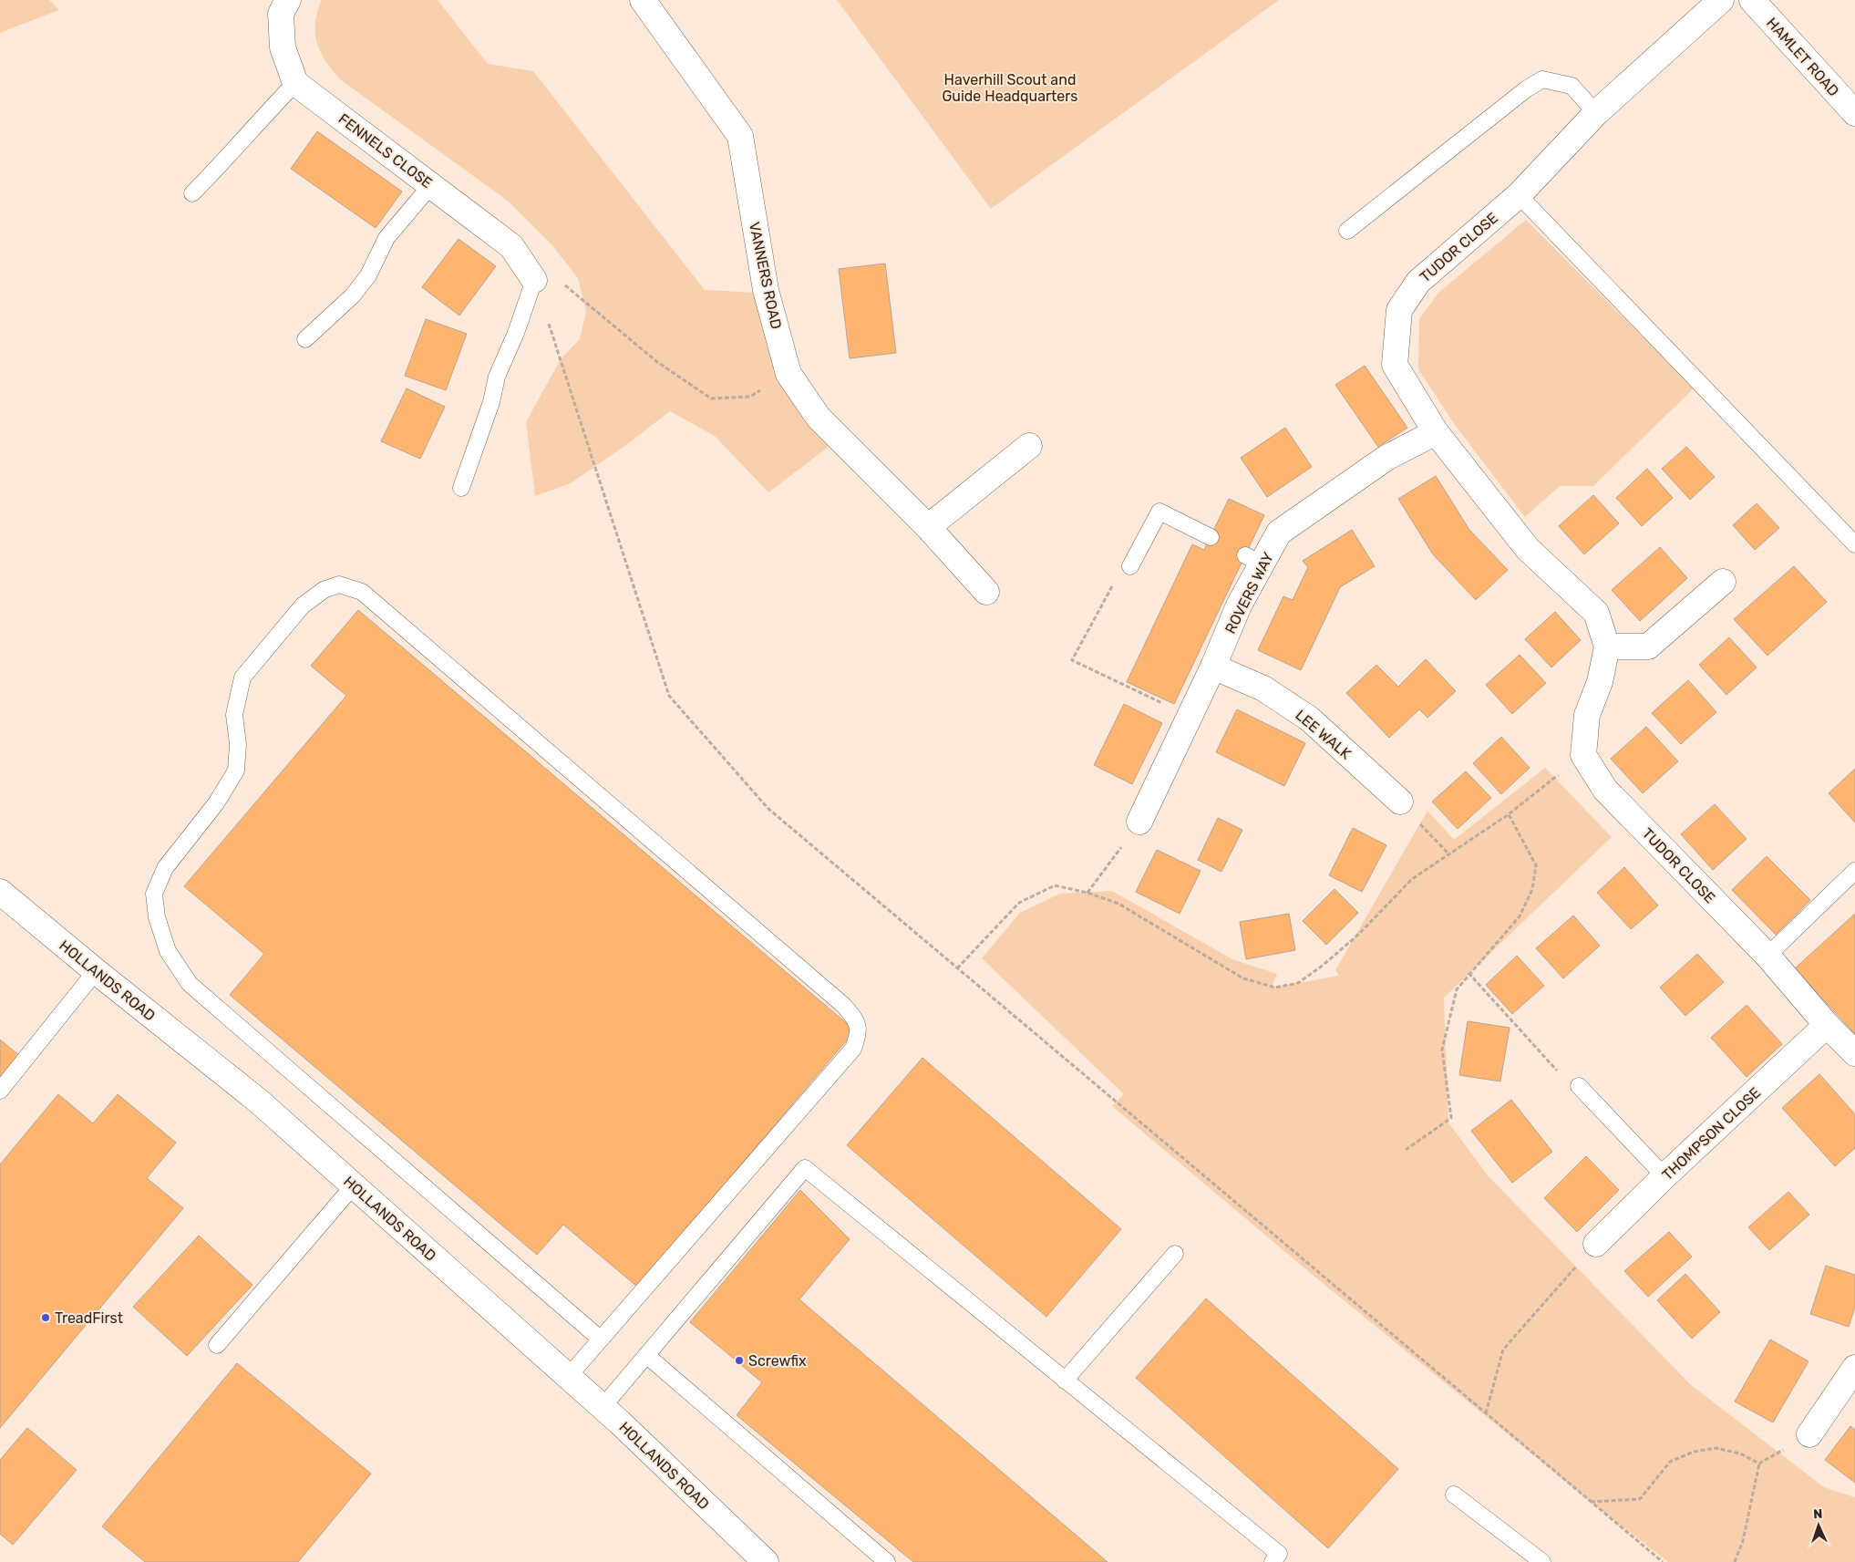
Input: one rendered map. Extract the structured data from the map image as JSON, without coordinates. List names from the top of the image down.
{
  "streets": {
    "street": [
      "HAMLET ROAD",
      "FENNELS CLOSE",
      "TUDOR CLOSE",
      "VANNERS ROAD",
      "ROVERS WAY",
      "LEE WALK",
      "HOLLANDS ROAD",
      "THOMPSON CLOSE"
    ]
  },
  "crossings": [
    ["TUDOR CLOSE", "ROVERS WAY"],
    ["TUDOR CLOSE", "THOMPSON CLOSE"],
    ["ROVERS WAY", "LEE WALK"]
  ],
  "parks": ["Haverhill Scout and Guide Headquarters"],
  "places": ["TreadFirst", "Screwfix"],
  "north": "top"
}
